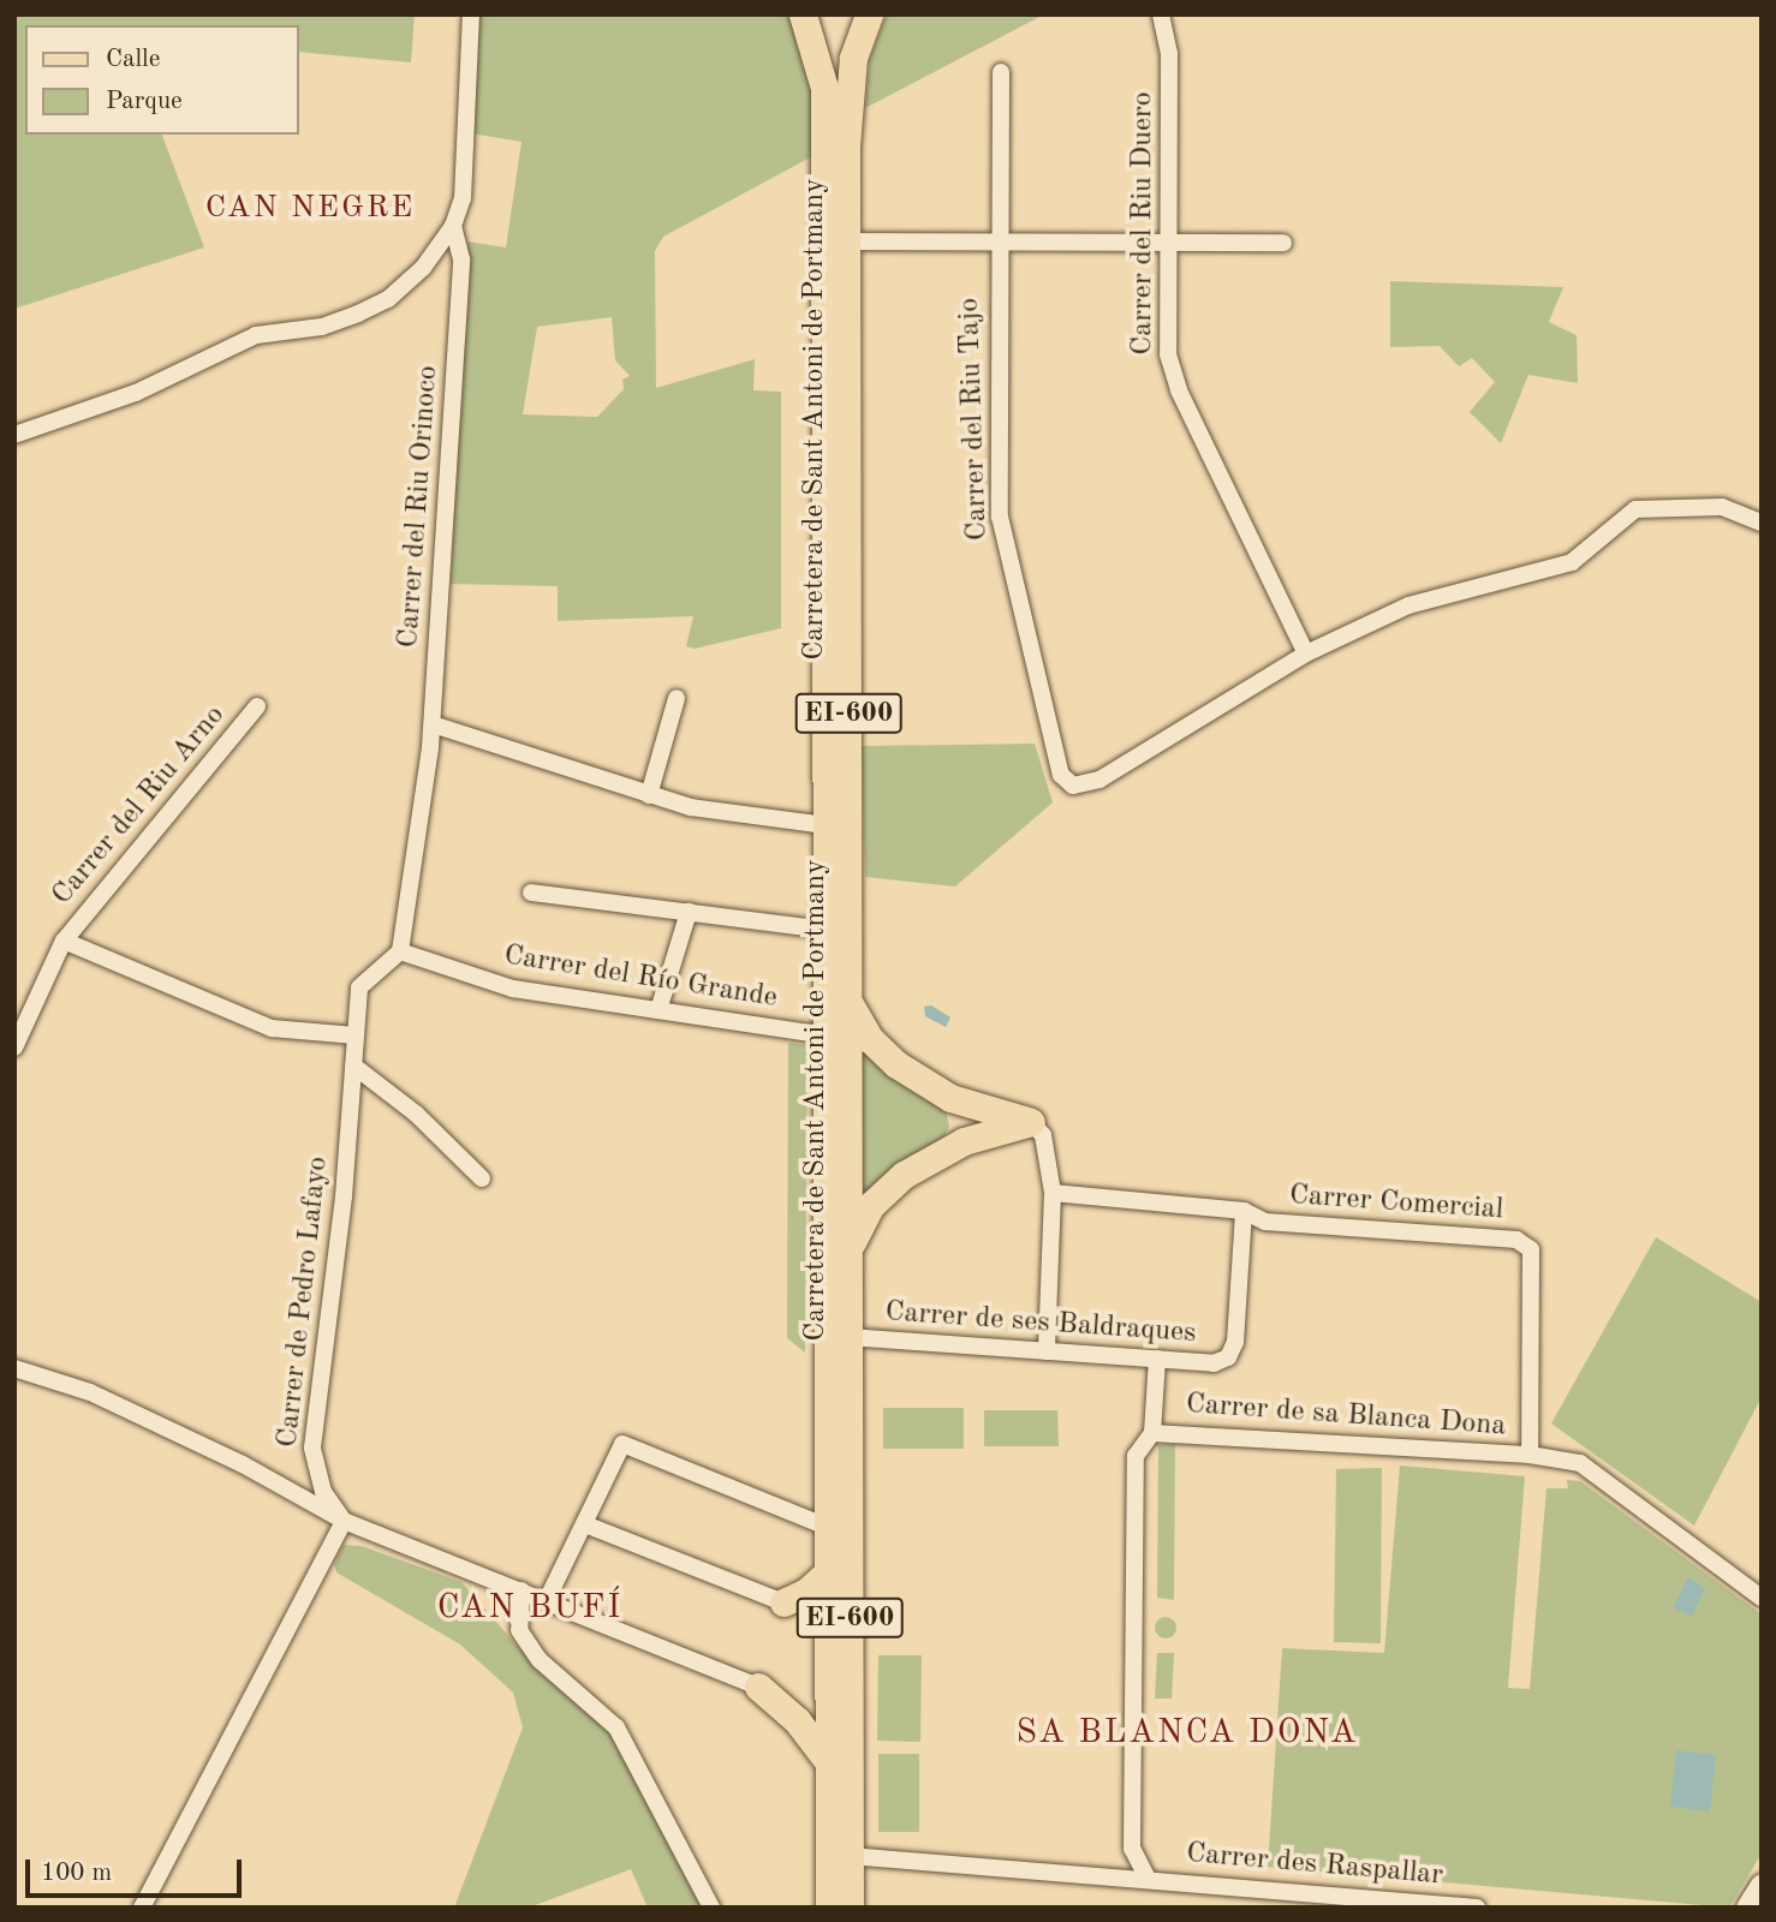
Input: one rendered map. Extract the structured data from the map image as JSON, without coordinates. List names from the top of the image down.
{
  "streets": {
    "main road": ["Carretera de Sant Antoni de Portmany", "EI-600"],
    "street": [
      "Carrer del Riu Duero",
      "Carrer del Riu Tajo",
      "Carrer del Riu Orinoco",
      "Carrer del Riu Arno",
      "Carrer del Río Grande",
      "Carrer Comercial",
      "Carrer de Pedro Lafayo",
      "Carrer de ses Baldraques",
      "Carrer de sa Blanca Dona",
      "Carrer des Raspallar"
    ]
  },
  "crossings": [
    ["Carrer del Riu Duero", "Carrer del Riu Tajo"],
    ["Carretera de Sant Antoni de Portmany", "EI-600"],
    ["Carretera de Sant Antoni de Portmany", "Carrer del Río Grande"],
    ["Carretera de Sant Antoni de Portmany", "Carrer de ses Baldraques"],
    ["Carretera de Sant Antoni de Portmany", "Carrer des Raspallar"],
    ["Carrer del Riu Orinoco", "Carrer del Río Grande"],
    ["Carrer del Riu Orinoco", "Carrer de Pedro Lafayo"],
    ["EI-600", "Carrer des Raspallar"],
    ["Carrer del Riu Arno", "Carrer de Pedro Lafayo"],
    ["Carrer del Río Grande", "Carrer de Pedro Lafayo"],
    ["Carrer Comercial", "Carrer de ses Baldraques"],
    ["Carrer Comercial", "Carrer de sa Blanca Dona"],
    ["Carrer de sa Blanca Dona", "Carrer des Raspallar"]
  ],
  "districts": ["CAN NEGRE", "CAN BUFÍ", "SA BLANCA DONA"],
  "legend": ["Calle", "Parque"],
  "scale_bar": "100 m"
}
